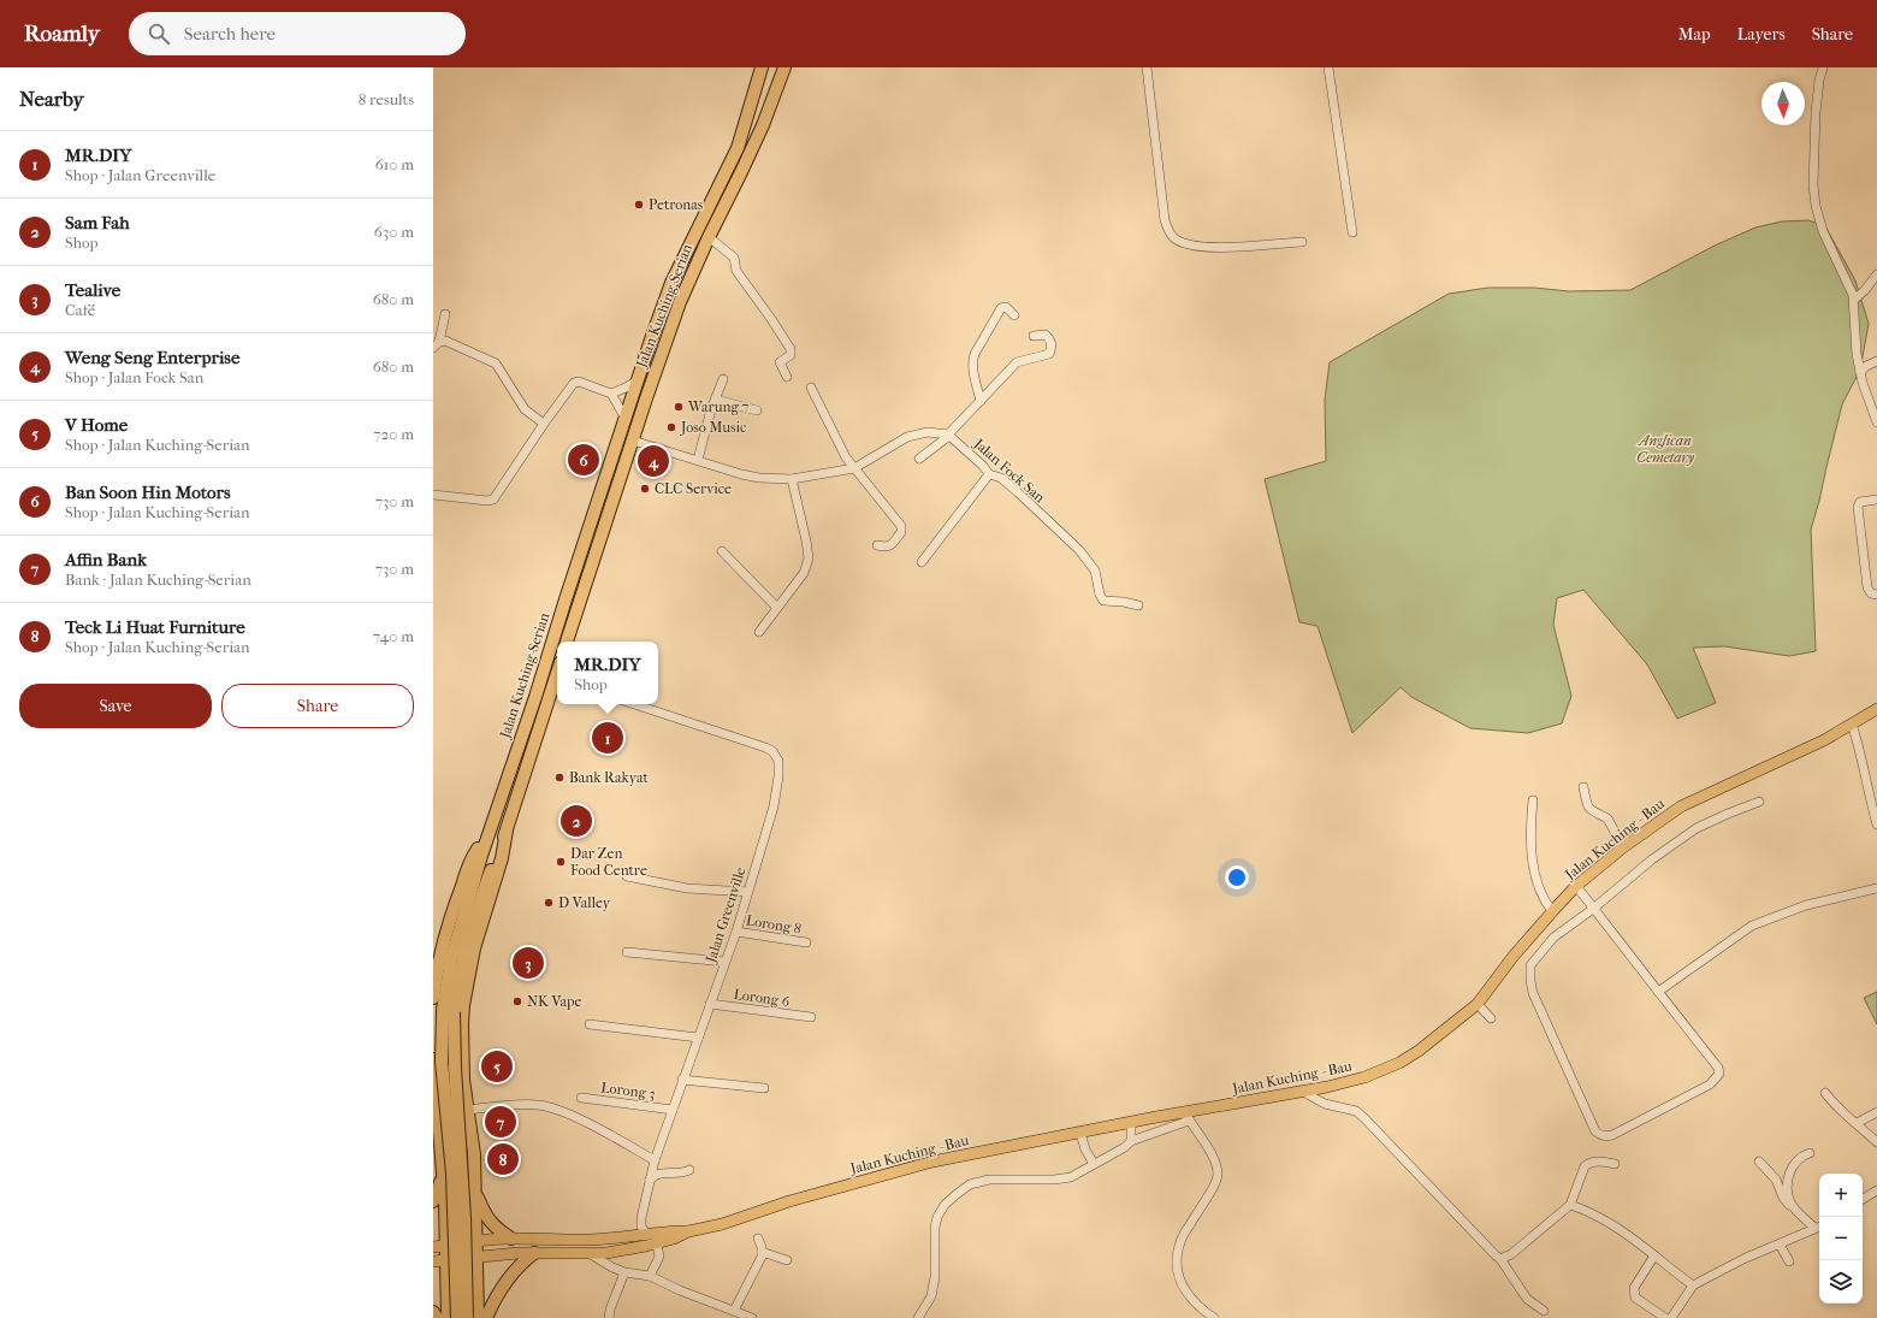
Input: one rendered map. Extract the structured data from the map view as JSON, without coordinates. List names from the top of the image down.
{
  "streets": {
    "highway": ["Jalan Kuching-Serian"],
    "main road": ["Jalan Kuching - Bau"],
    "street": [
      "Jalan Fock San",
      "Jalan Greenville",
      "Lorong 8",
      "Lorong 6",
      "Lorong 3"
    ]
  },
  "crossings": [
    ["Jalan Kuching - Bau", "Jalan Greenville"],
    ["Jalan Greenville", "Lorong 8"],
    ["Jalan Greenville", "Lorong 6"],
    ["Jalan Greenville", "Lorong 3"]
  ],
  "parks": ["Anglican Cemetary"],
  "places": [
    "Petronas",
    "Warung 7",
    "Joso Music",
    "CLC Service",
    "Bank Rakyat",
    "Dar Zen Food Centre",
    "D Valley",
    "NK Vape"
  ],
  "north": "bottom",
  "page": {
    "header": "Roamly",
    "search": "Search here",
    "nav": ["Map", "Layers", "Share"],
    "heading": ["Nearby", "8 results"],
    "list": [
      {
        "mark": "1",
        "name": "MR.DIY",
        "note": "Shop · Jalan Greenville",
        "value": "610 m"
      },
      {
        "mark": "2",
        "name": "Sam Fah",
        "note": "Shop",
        "value": "630 m"
      },
      {
        "mark": "3",
        "name": "Tealive",
        "note": "Café",
        "value": "680 m"
      },
      {
        "mark": "4",
        "name": "Weng Seng Enterprise",
        "note": "Shop · Jalan Fock San",
        "value": "680 m"
      },
      {
        "mark": "5",
        "name": "V Home",
        "note": "Shop · Jalan Kuching-Serian",
        "value": "720 m"
      },
      {
        "mark": "6",
        "name": "Ban Soon Hin Motors",
        "note": "Shop · Jalan Kuching-Serian",
        "value": "730 m"
      },
      {
        "mark": "7",
        "name": "Affin Bank",
        "note": "Bank · Jalan Kuching-Serian",
        "value": "730 m"
      },
      {
        "mark": "8",
        "name": "Teck Li Huat Furniture",
        "note": "Shop · Jalan Kuching-Serian",
        "value": "740 m"
      }
    ],
    "pins": [
      "6",
      "4",
      "1",
      "2",
      "3",
      "5",
      "7",
      "8"
    ],
    "popup": ["MR.DIY", "Shop"],
    "buttons": ["Save", "Share"],
    "map_buttons": ["+", "−"]
  }
}
